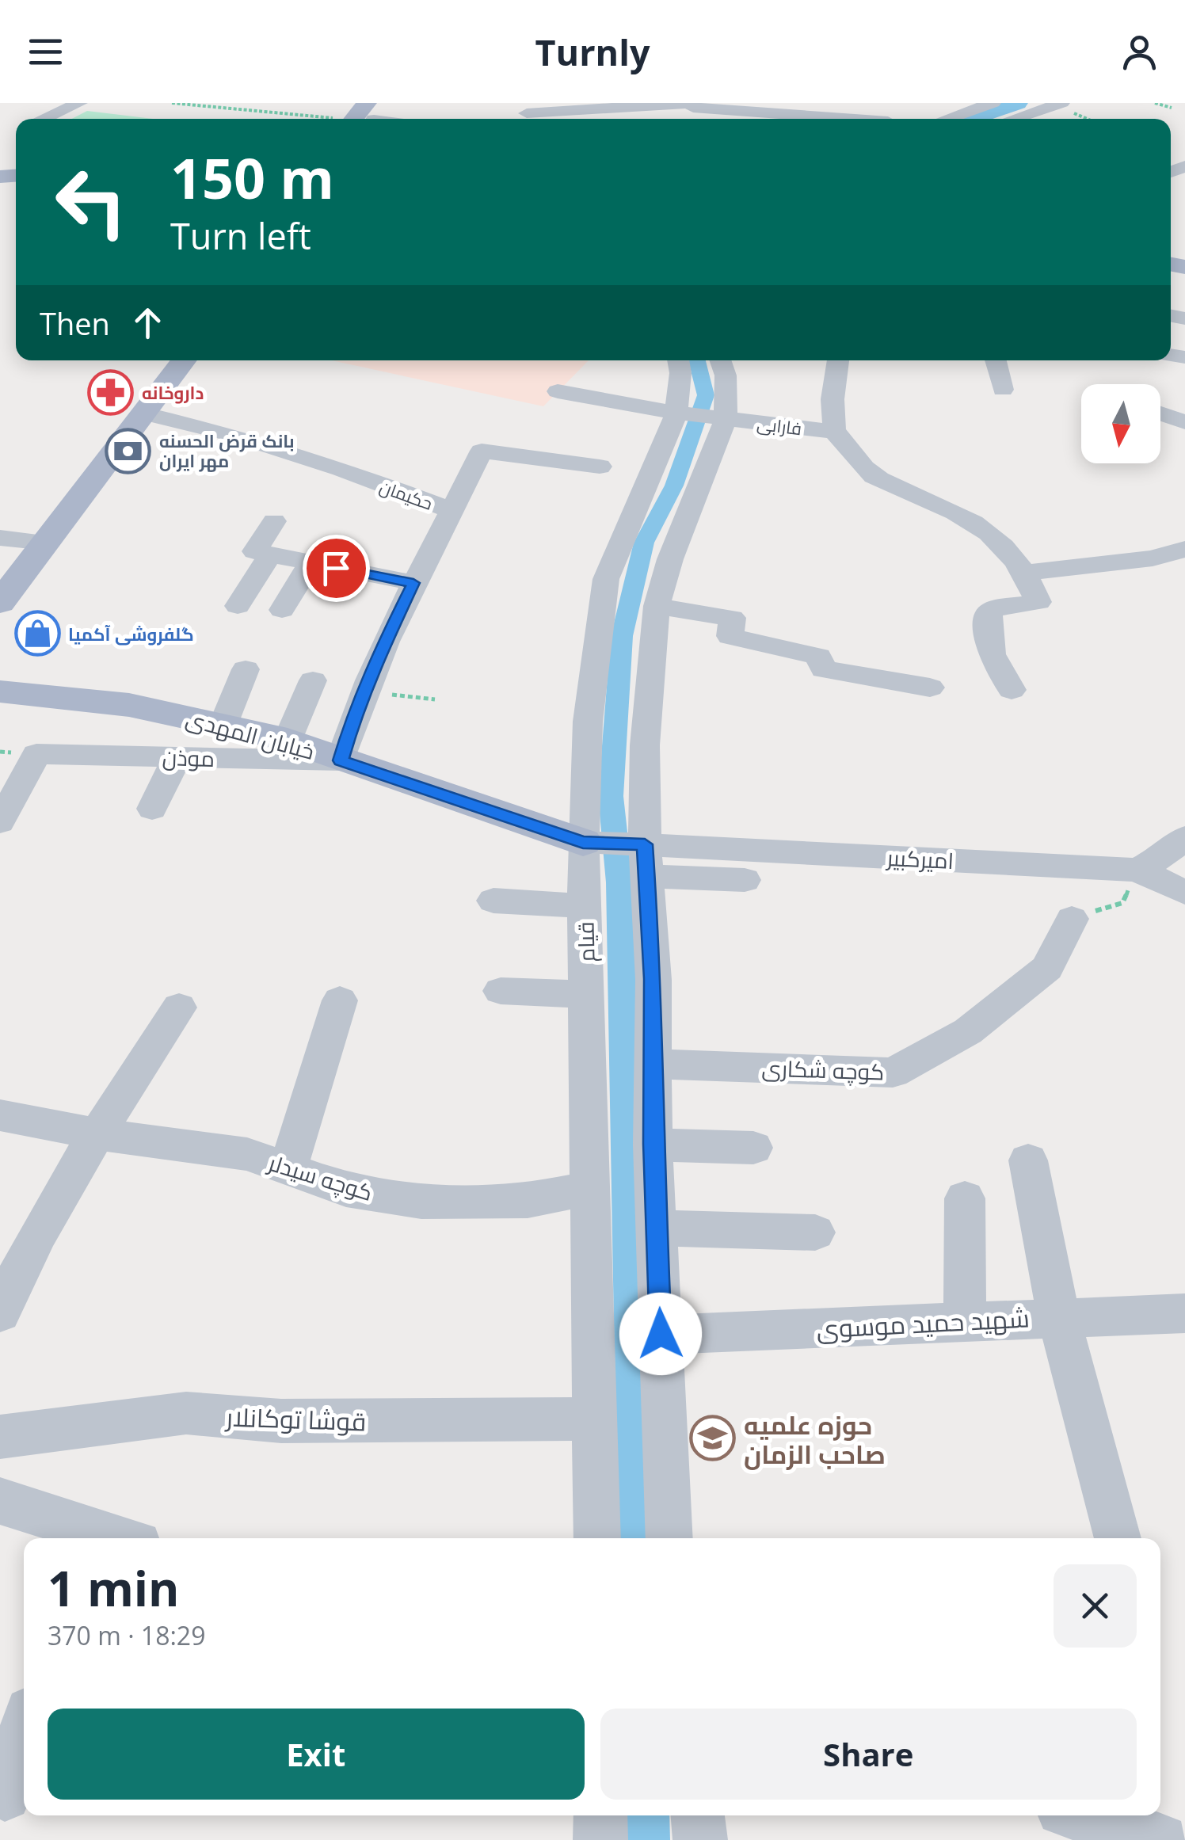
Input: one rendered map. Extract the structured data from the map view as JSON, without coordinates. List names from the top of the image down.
{
  "streets": {
    "main road": ["خیابان المهدی"],
    "street": [
      "فارابی",
      "حکیمان",
      "موذن",
      "امیرکبیر",
      "قیام",
      "کوچه شکاری",
      "کوچه سیدلر",
      "شهید حمید موسوی",
      "قوشا توکانلار"
    ]
  },
  "crossings": [
    ["فارابی", "قیام"],
    ["حکیمان", "خیابان المهدی"],
    ["حکیمان", "موذن"],
    ["خیابان المهدی", "موذن"],
    ["خیابان المهدی", "قیام"],
    ["قیام", "کوچه سیدلر"],
    ["قیام", "قوشا توکانلار"]
  ],
  "places": {
    "pharmacy": ["داروخانه"],
    "bank": ["بانک قرض الحسنه مهر ایران"],
    "shop": ["گلفروشی آکمیا"],
    "school or university": ["حوزه علمیه صاحب الزمان"]
  },
  "north": "bottom",
  "page": {
    "header": "Turnly",
    "turn": ["150 m", "Turn left"],
    "then": "Then",
    "heading": ["1 min", "370 m · 18:29"],
    "buttons": ["Exit", "Share"]
  }
}
